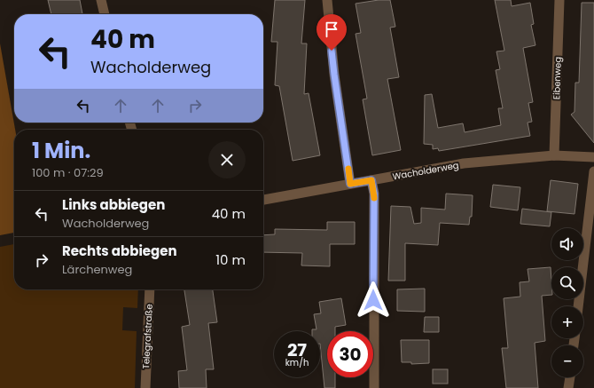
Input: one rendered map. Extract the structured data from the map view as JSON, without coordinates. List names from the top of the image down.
{
  "streets": {
    "street": ["Eibenweg", "Wacholderweg", "Telegrafstraße"]
  },
  "crossings": [
    ["Eibenweg", "Wacholderweg"]
  ],
  "page": {
    "turn": ["40 m", "Wacholderweg"],
    "heading": ["1 Min.", "100 m · 07:29"],
    "list": [
      {
        "name": "Links abbiegen",
        "note": "Wacholderweg",
        "value": "40 m"
      },
      {
        "name": "Rechts abbiegen",
        "note": "Lärchenweg",
        "value": "10 m"
      }
    ],
    "map_buttons": ["+", "−"],
    "speed": "27 km/h",
    "limit": "30"
  }
}
